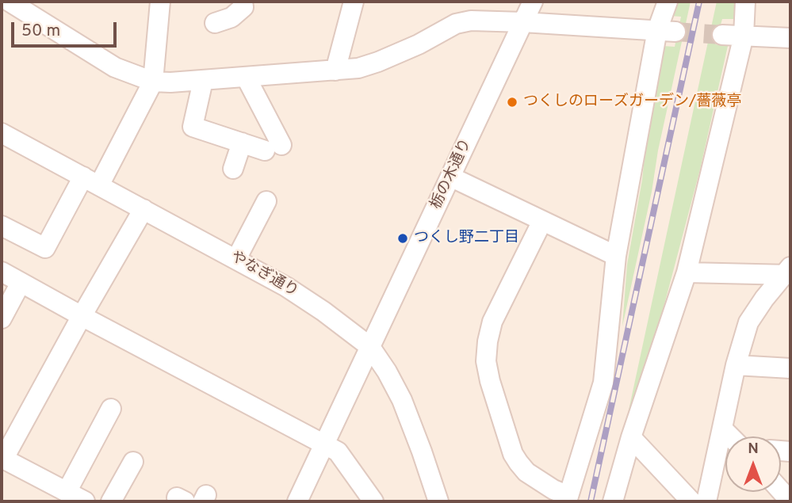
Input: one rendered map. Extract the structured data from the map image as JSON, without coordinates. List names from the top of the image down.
{
  "streets": {
    "street": ["栃の木通り", "やなぎ通り"]
  },
  "crossings": [
    ["栃の木通り", "やなぎ通り"]
  ],
  "places": ["つくしのローズガーデン/薔薇亭", "つくし野二丁目"],
  "scale_bar": "50 m",
  "north": "top"
}
